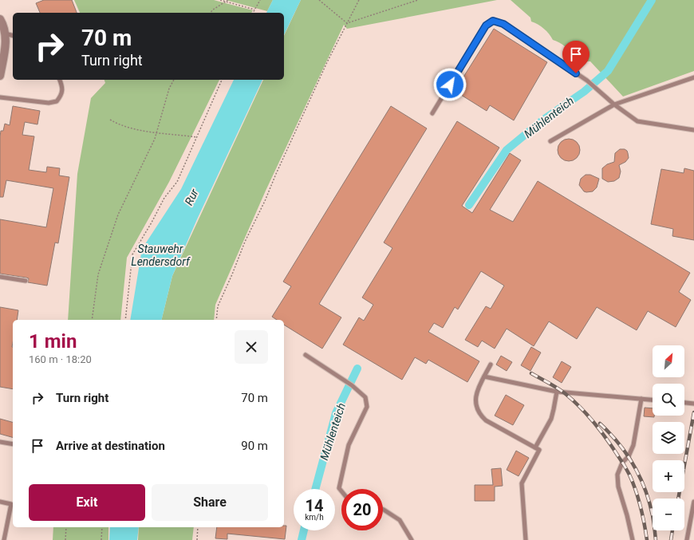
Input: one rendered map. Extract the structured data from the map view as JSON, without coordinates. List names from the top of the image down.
{
  "water": ["Mühlenteich", "Rur", "Stauwehr Lendersdorf"],
  "north": "top right",
  "page": {
    "turn": ["70 m", "Turn right"],
    "heading": ["1 min", "160 m · 18:20"],
    "map_buttons": ["+", "−"],
    "list": [
      {
        "name": "Turn right",
        "value": "70 m"
      },
      {
        "name": "Arrive at destination",
        "value": "90 m"
      }
    ],
    "buttons": ["Exit", "Share"],
    "speed": "14 km/h",
    "limit": "20"
  }
}
